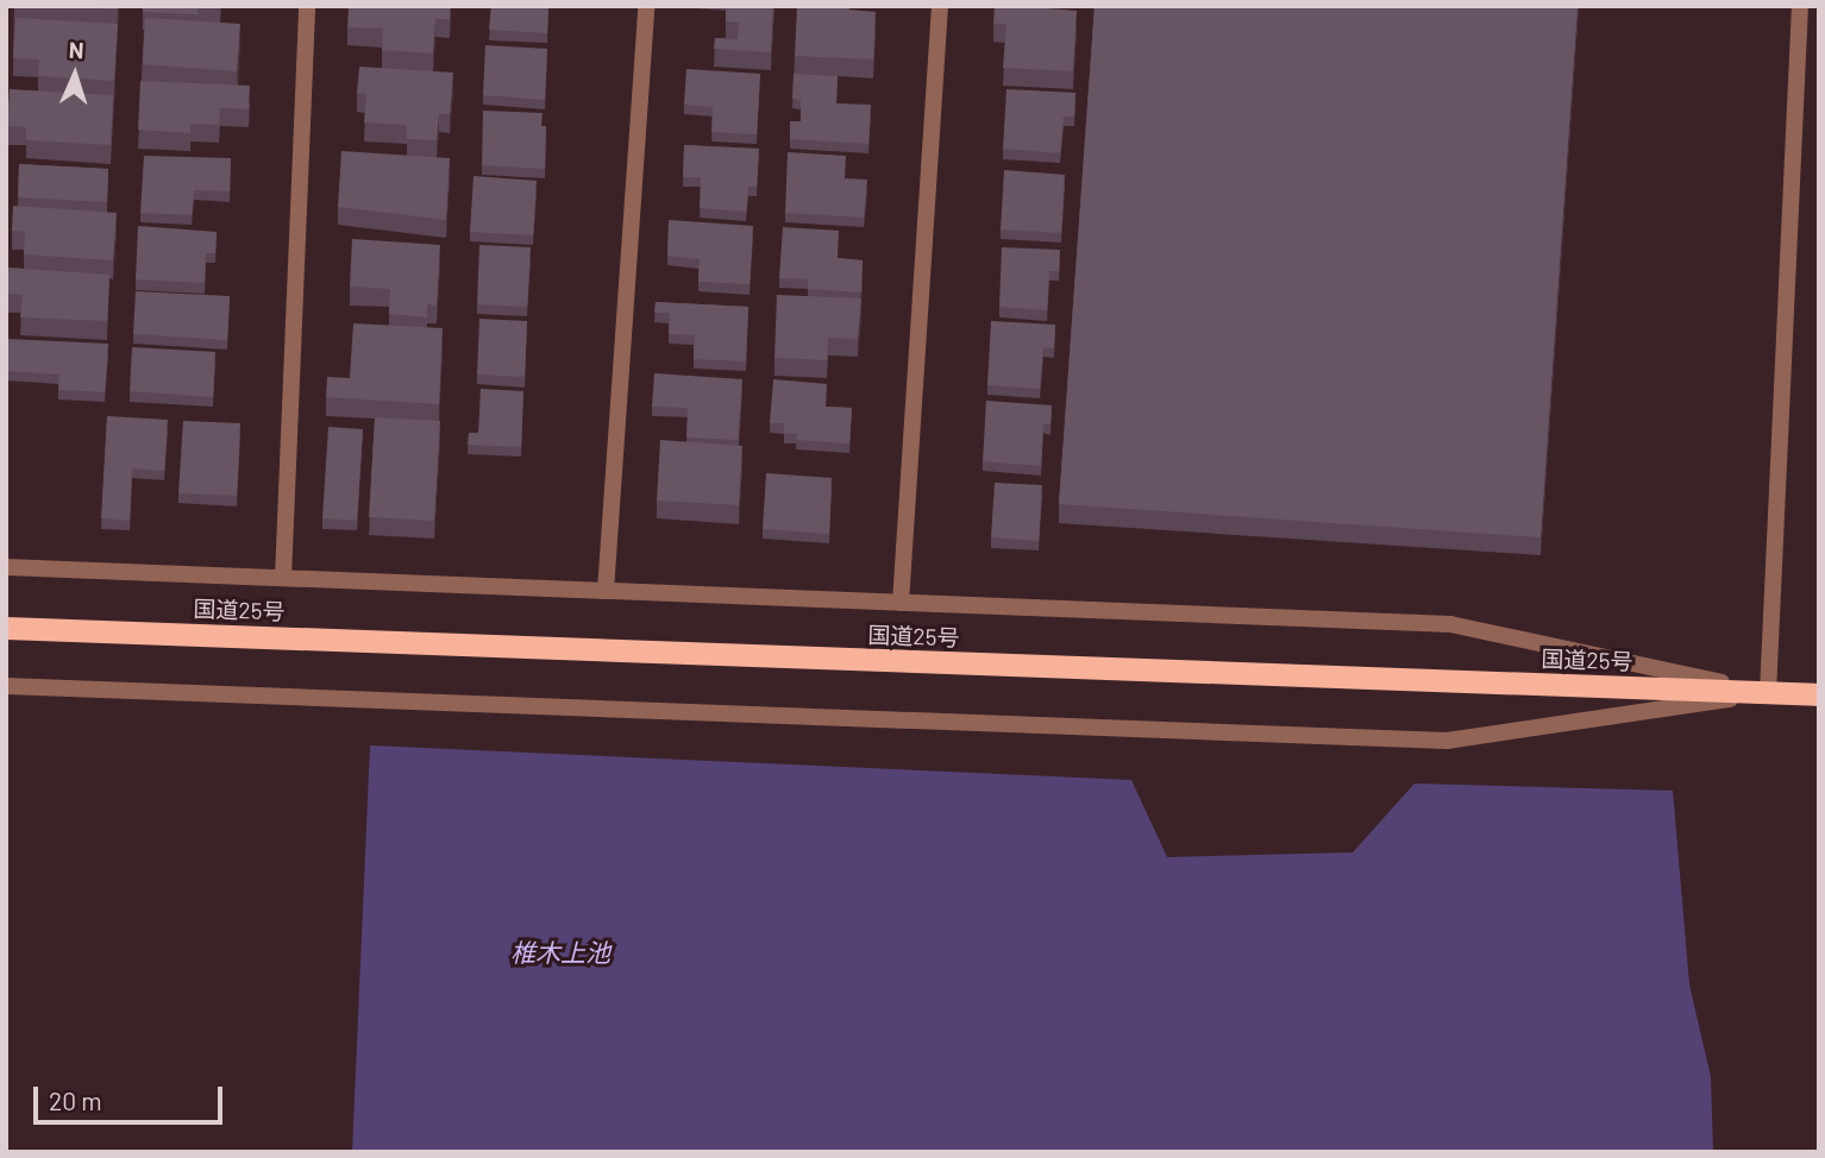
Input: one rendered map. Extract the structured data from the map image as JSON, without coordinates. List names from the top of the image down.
{
  "streets": {
    "highway": ["国道25号"]
  },
  "water": ["椎木上池"],
  "scale_bar": "20 m",
  "north": "top"
}
